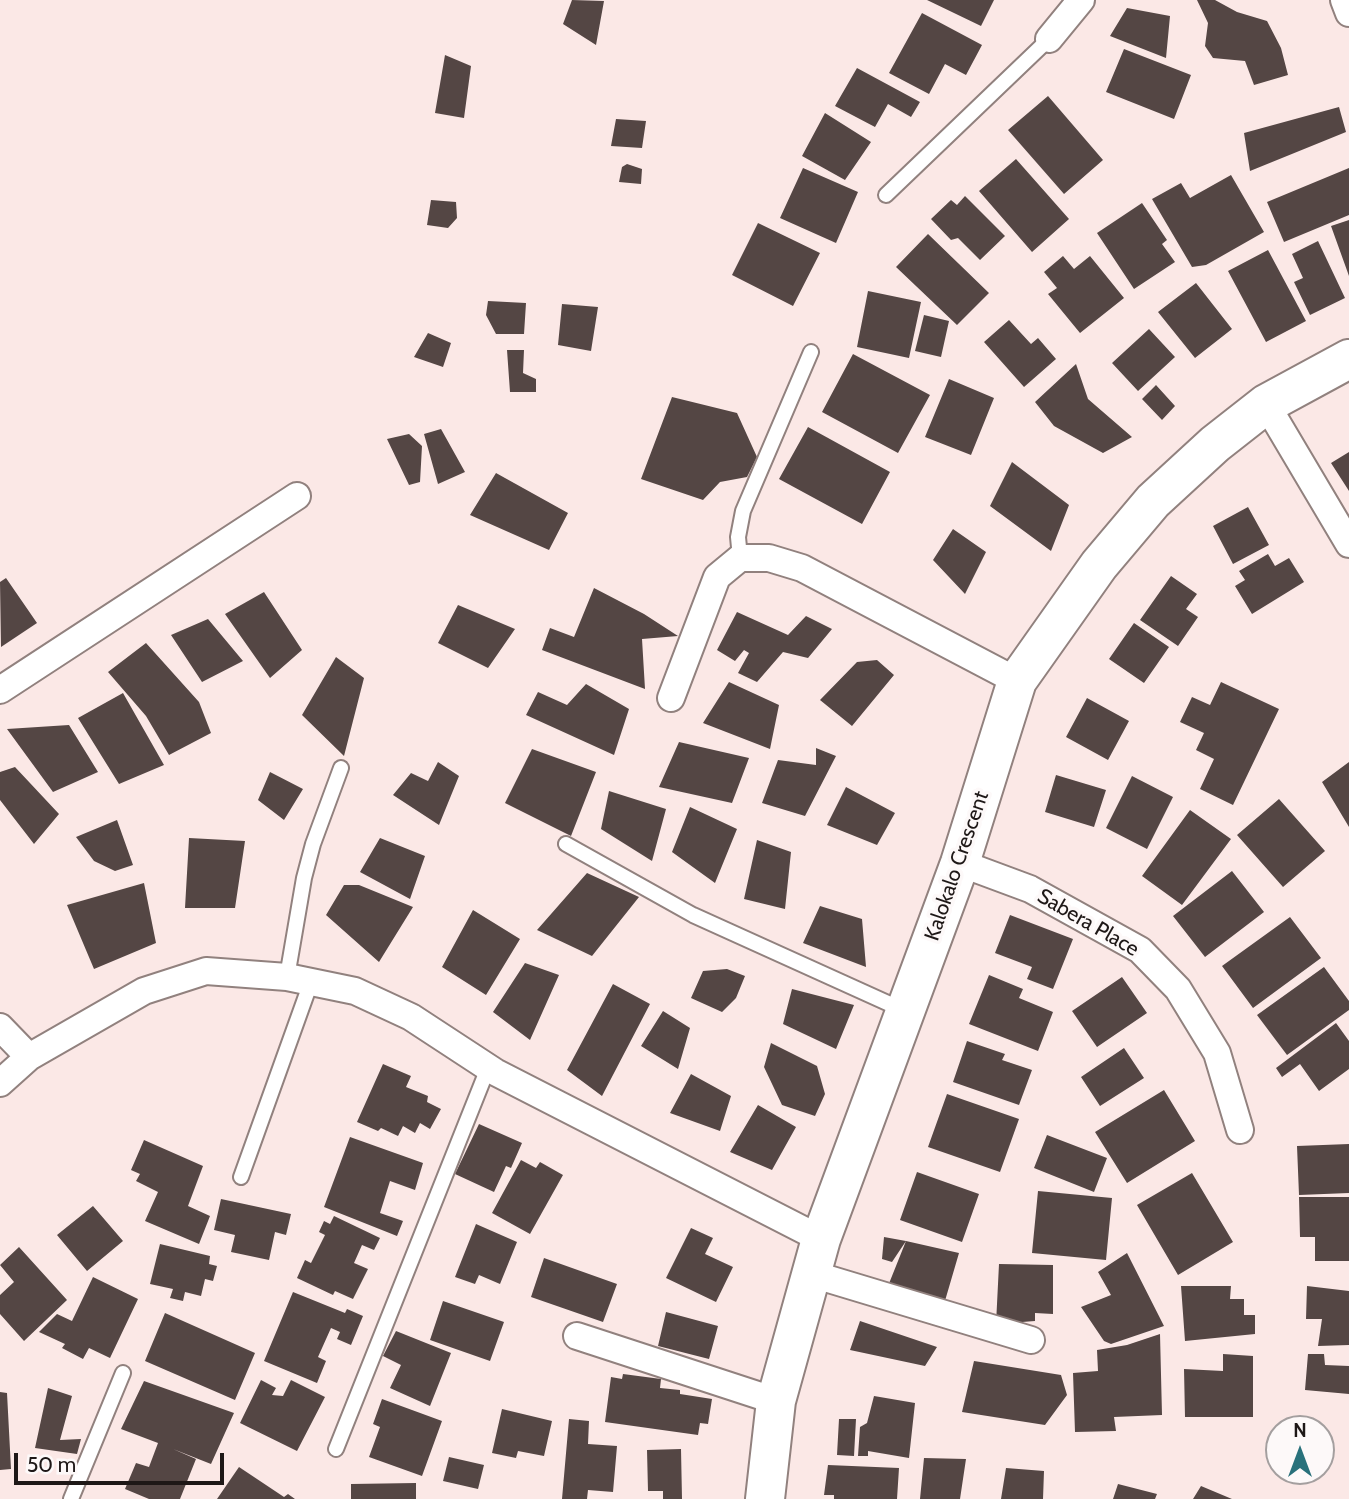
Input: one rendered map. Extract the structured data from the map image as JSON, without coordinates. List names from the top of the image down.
{
  "streets": {
    "street": ["Kalokalo Crescent", "Sabera Place"]
  },
  "crossings": [
    ["Kalokalo Crescent", "Sabera Place"]
  ],
  "scale_bar": "50 m",
  "north": "top"
}
